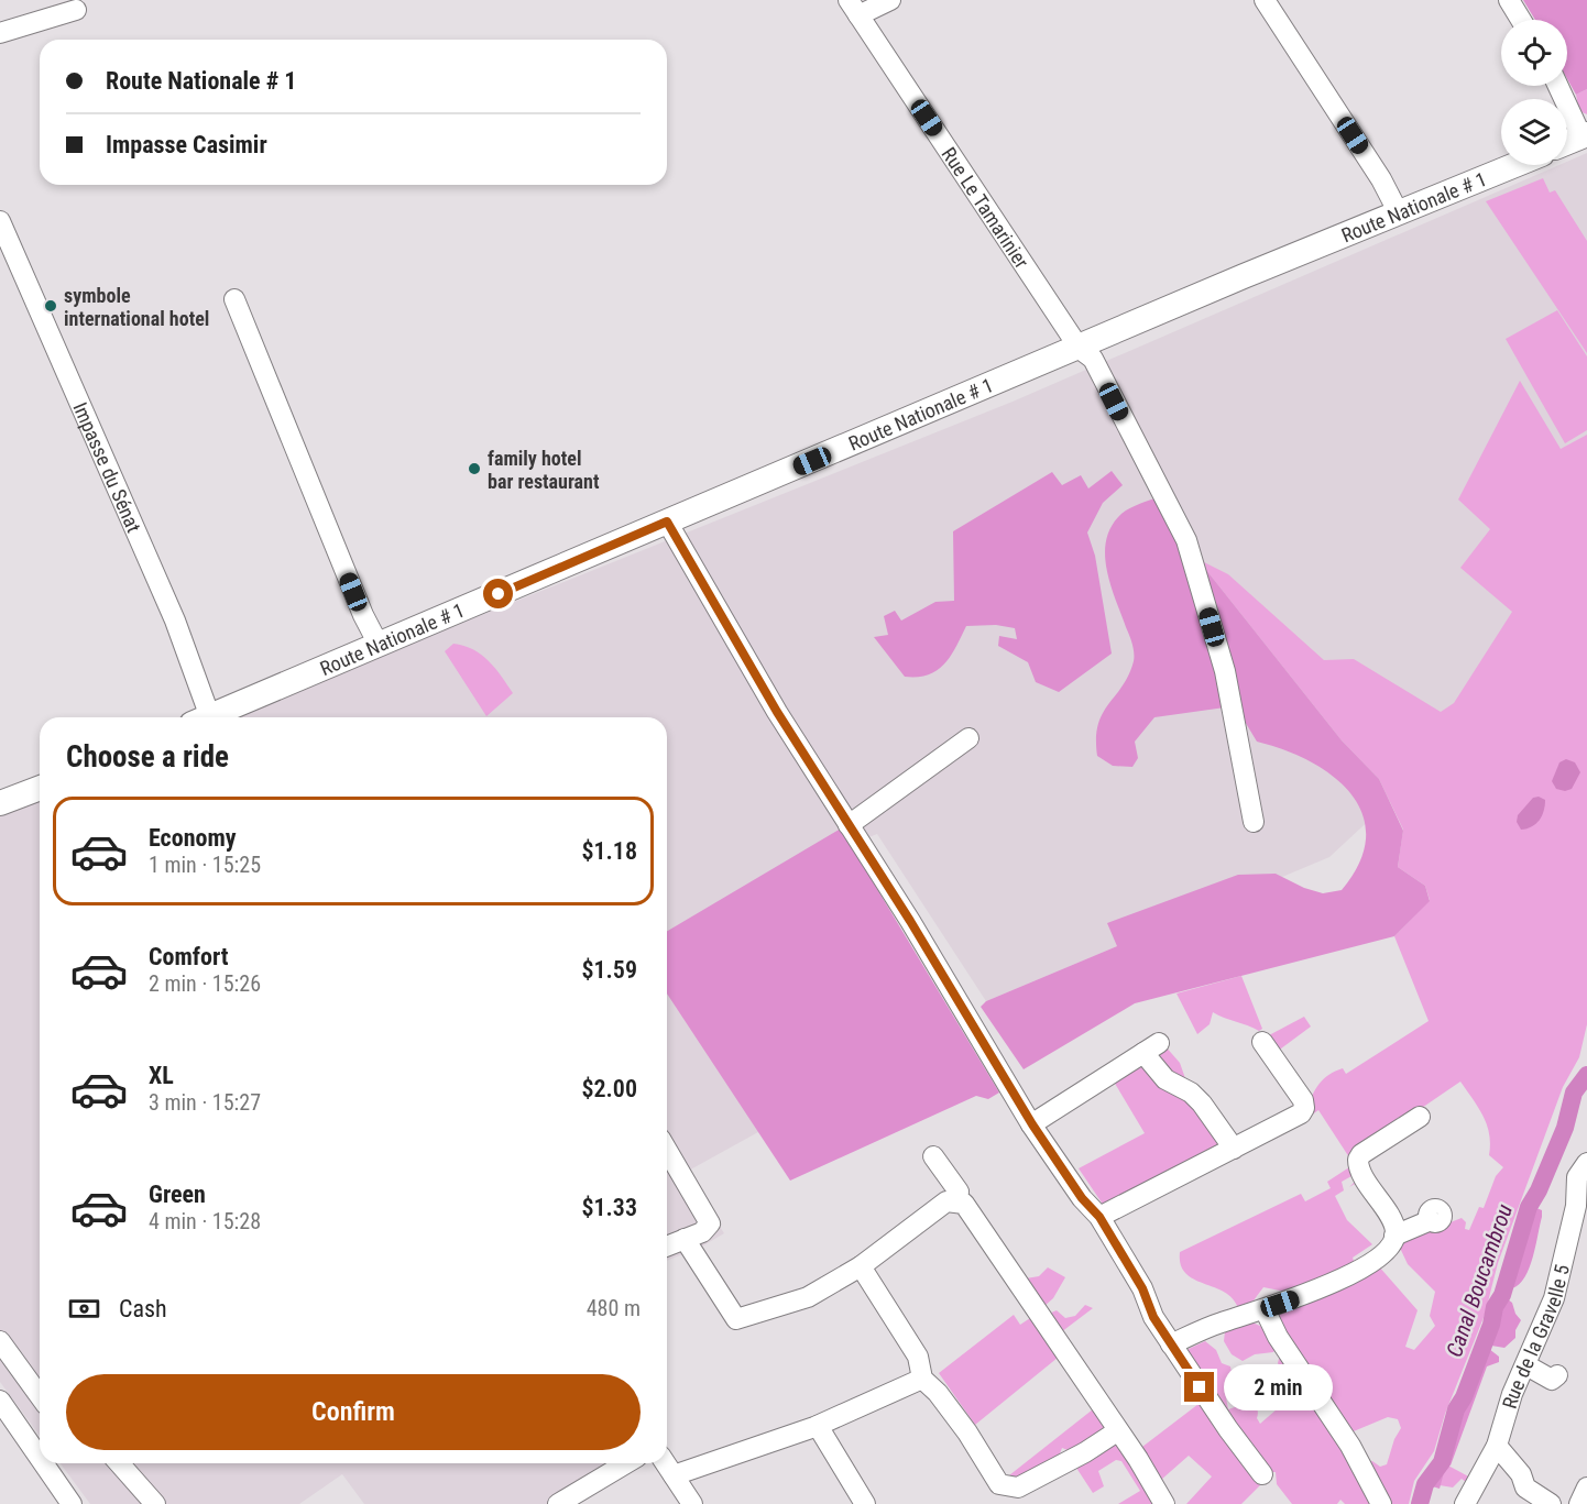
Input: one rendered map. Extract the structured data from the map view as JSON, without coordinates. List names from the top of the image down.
{
  "streets": {
    "main road": ["Route Nationale # 1"],
    "street": ["Rue Le Tamarinier", "Impasse du Sénat", "Rue de la Gravelle 5"]
  },
  "crossings": [
    ["Rue Le Tamarinier", "Route Nationale # 1"]
  ],
  "water": ["Canal Boucambrou"],
  "places": ["symbole international hotel", "family hotel bar restaurant"],
  "page": {
    "banner": ["Route Nationale # 1", "Impasse Casimir"],
    "heading": "Choose a ride",
    "list": [
      {
        "name": "Economy",
        "note": "1 min · 15:25",
        "value": "$1.18"
      },
      {
        "name": "Comfort",
        "note": "2 min · 15:26",
        "value": "$1.59"
      },
      {
        "name": "XL",
        "note": "3 min · 15:27",
        "value": "$2.00"
      },
      {
        "name": "Green",
        "note": "4 min · 15:28",
        "value": "$1.33"
      }
    ],
    "pay": ["Cash", "480 m"],
    "buttons": "Confirm",
    "bubble": "2 min"
  }
}
